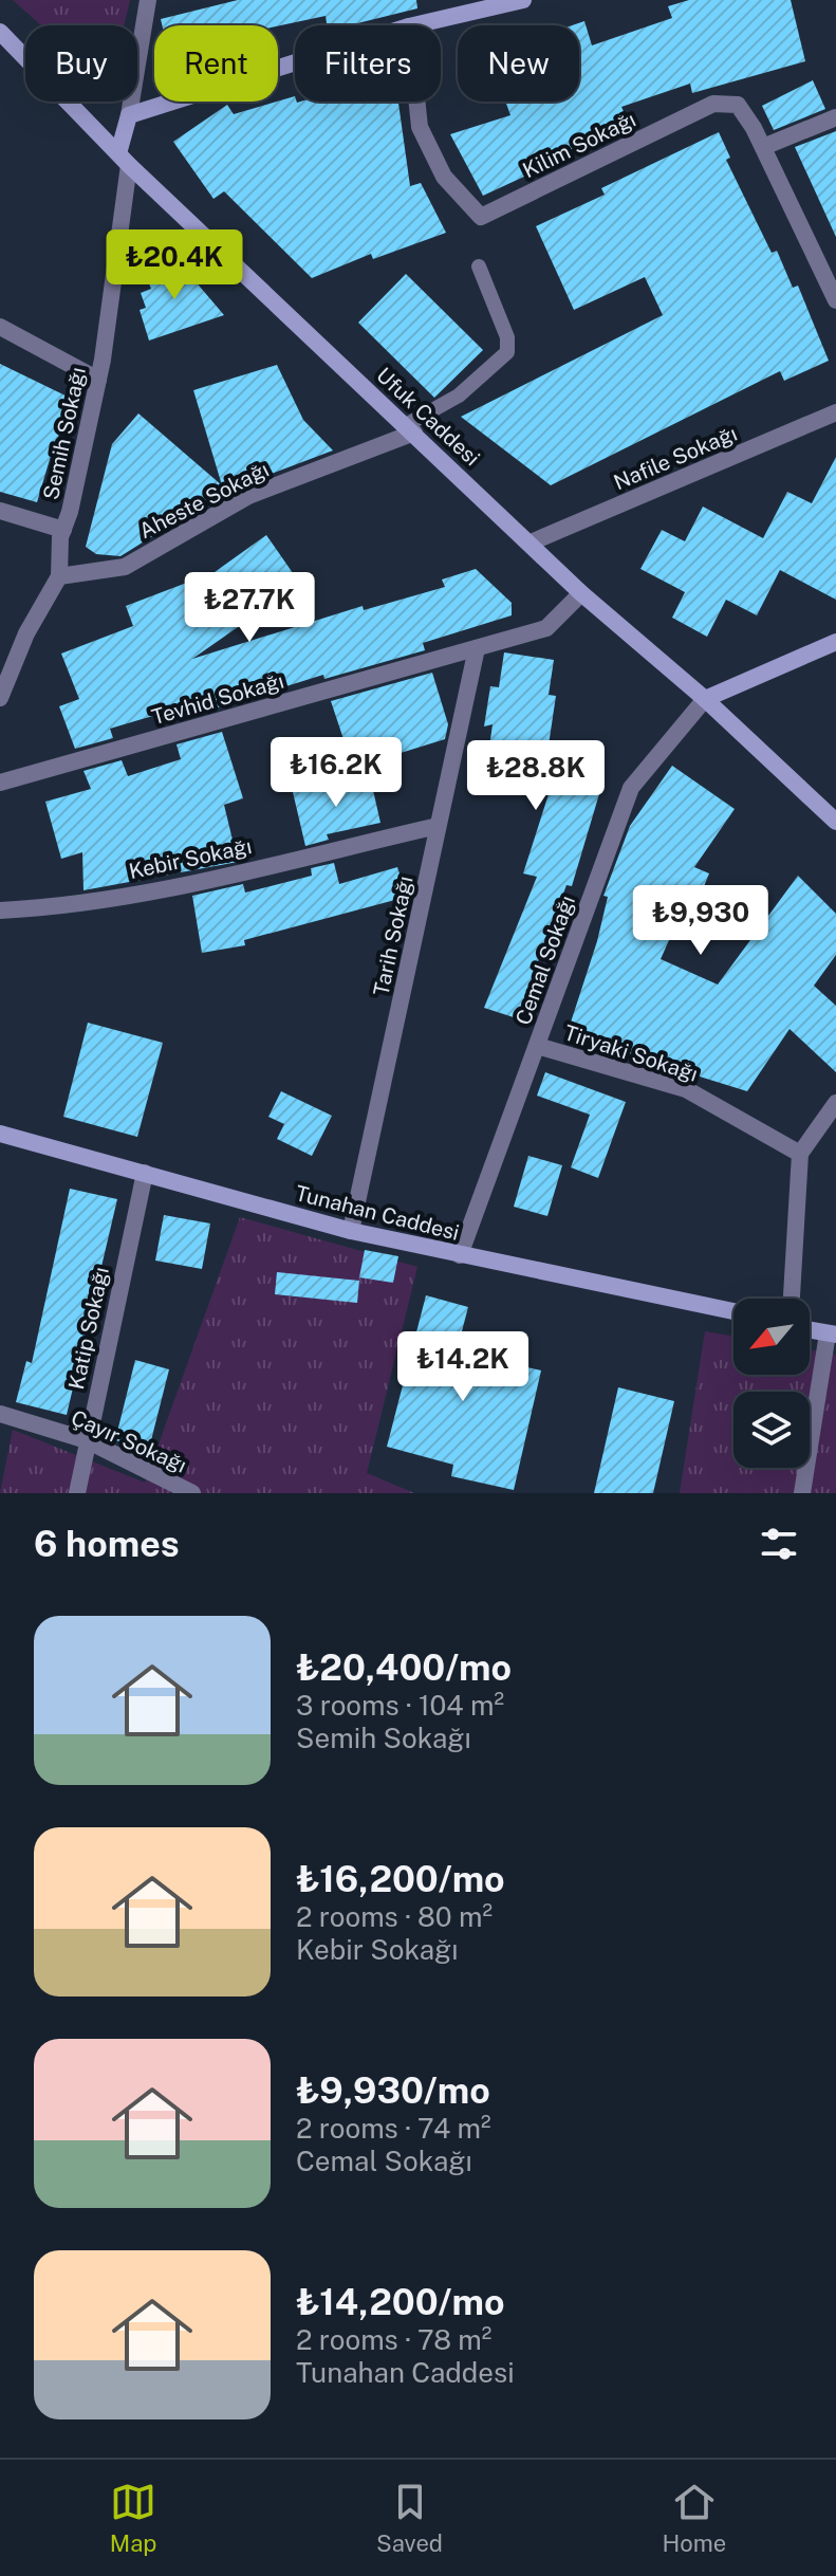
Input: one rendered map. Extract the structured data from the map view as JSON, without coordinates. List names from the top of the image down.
{
  "streets": {
    "street": [
      "Kilim Sokağı",
      "Ufuk Caddesi",
      "Semih Sokağı",
      "Nafile Sokağı",
      "Aheste Sokağı",
      "Tevhid Sokağı",
      "Kebir Sokağı",
      "Tarih Sokağı",
      "Cemal Sokağı",
      "Tiryaki Sokağı",
      "Tunahan Caddesi",
      "Katip Sokağı",
      "Çayır Sokağı"
    ]
  },
  "crossings": [
    ["Ufuk Caddesi", "Semih Sokağı"],
    ["Ufuk Caddesi", "Nafile Sokağı"],
    ["Ufuk Caddesi", "Aheste Sokağı"],
    ["Ufuk Caddesi", "Tevhid Sokağı"],
    ["Ufuk Caddesi", "Cemal Sokağı"],
    ["Semih Sokağı", "Aheste Sokağı"],
    ["Tevhid Sokağı", "Tarih Sokağı"],
    ["Kebir Sokağı", "Tarih Sokağı"],
    ["Tarih Sokağı", "Tunahan Caddesi"],
    ["Cemal Sokağı", "Tiryaki Sokağı"],
    ["Cemal Sokağı", "Tunahan Caddesi"],
    ["Tunahan Caddesi", "Katip Sokağı"],
    ["Katip Sokağı", "Çayır Sokağı"]
  ],
  "north": "bottom left",
  "page": {
    "chip": [
      "Buy",
      "Rent",
      "Filters",
      "New"
    ],
    "price": [
      "₺20.4K",
      "₺27.7K",
      "₺16.2K",
      "₺28.8K",
      "₺9,930",
      "₺14.2K"
    ],
    "heading": "6 homes",
    "list": [
      {
        "name": "₺20,400/mo",
        "note": "3 rooms · 104 m² · Semih Sokağı"
      },
      {
        "name": "₺16,200/mo",
        "note": "2 rooms · 80 m² · Kebir Sokağı"
      },
      {
        "name": "₺9,930/mo",
        "note": "2 rooms · 74 m² · Cemal Sokağı"
      },
      {
        "name": "₺14,200/mo",
        "note": "2 rooms · 78 m² · Tunahan Caddesi"
      }
    ],
    "tabs": ["Map", "Saved", "Home"]
  }
}
